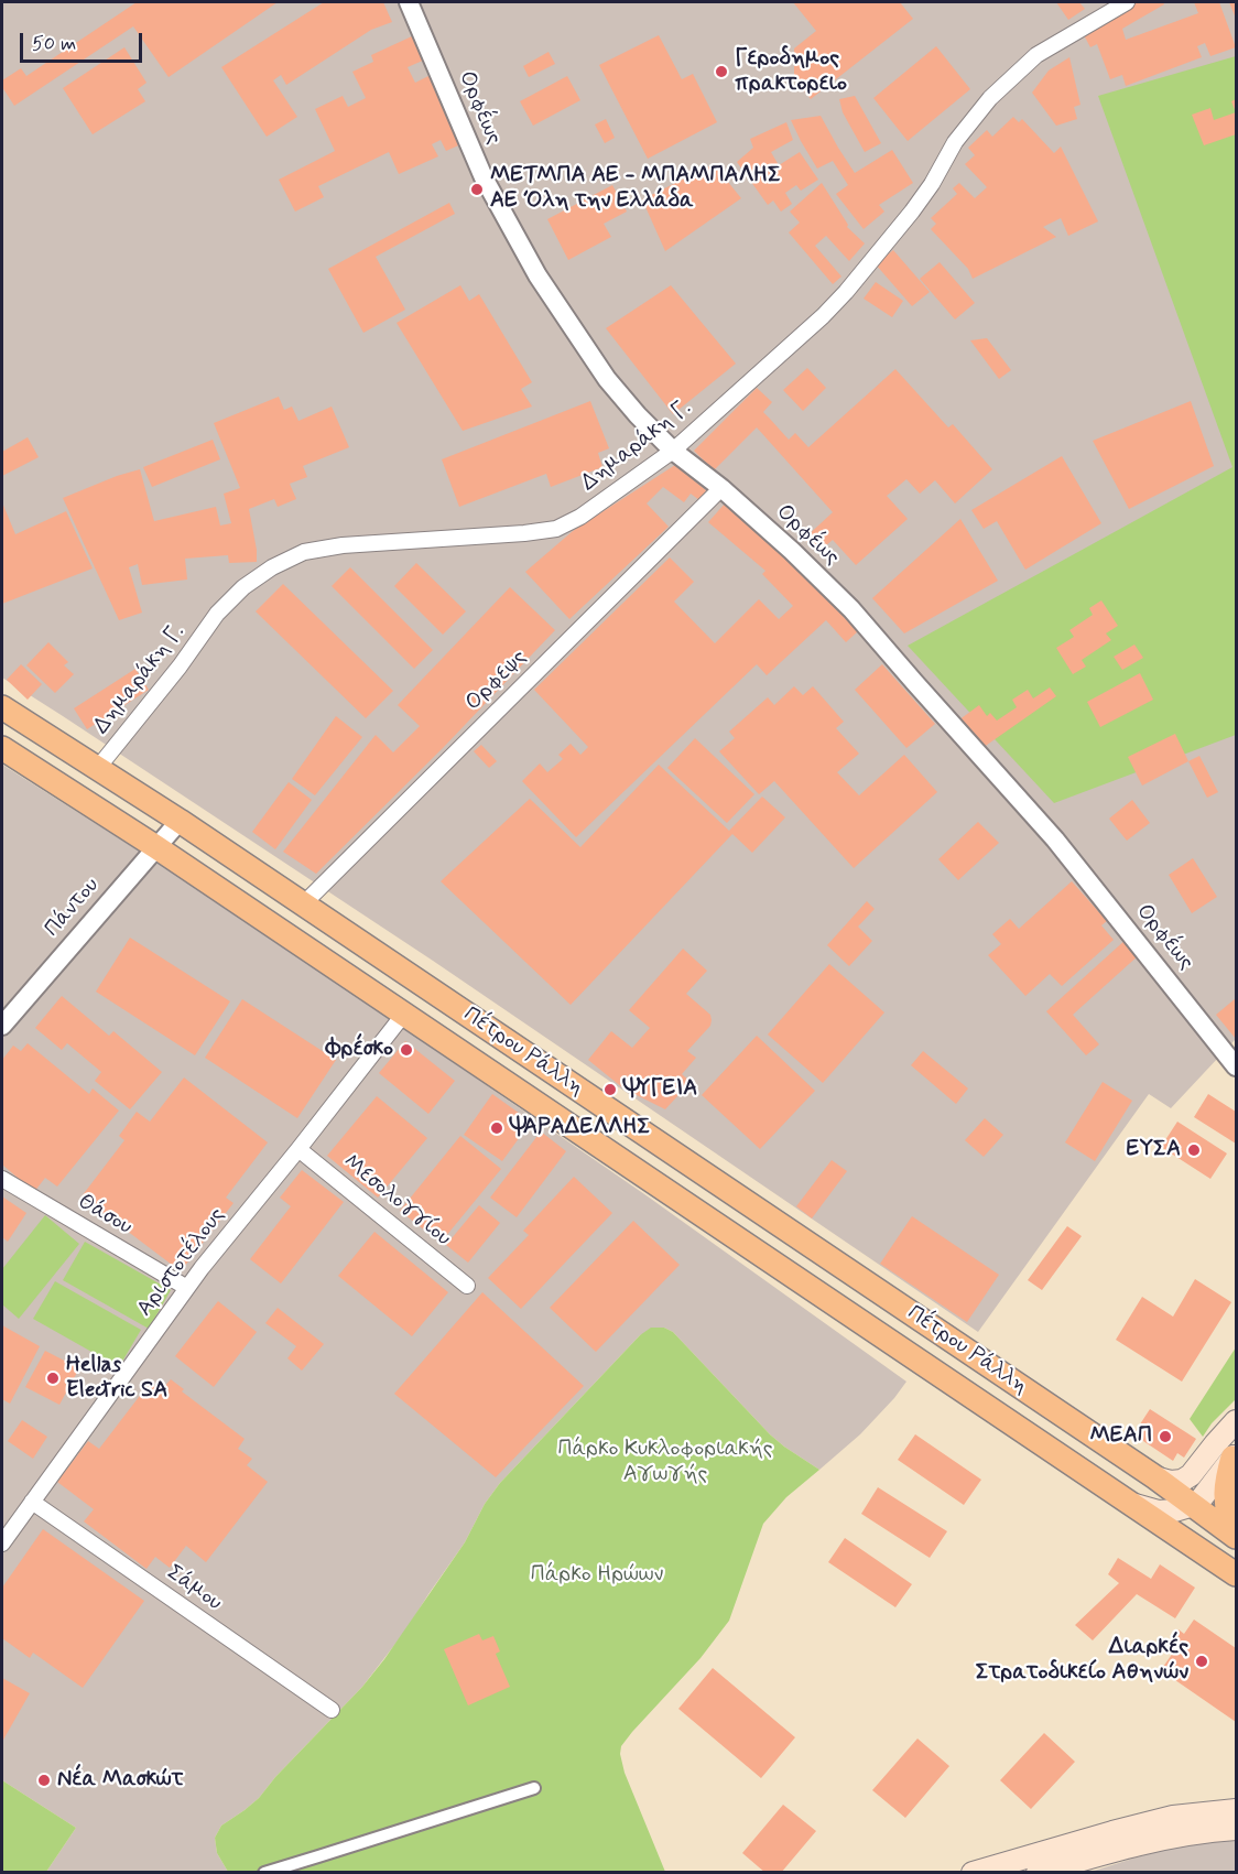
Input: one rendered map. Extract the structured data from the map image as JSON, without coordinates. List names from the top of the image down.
{
  "streets": {
    "main road": ["Πέτρου Ράλλη"],
    "street": [
      "Ορφέως",
      "Δημαράκη Γ.",
      "Ορφεψς",
      "Πάντου",
      "Μεσολογγίου",
      "Θάσου",
      "Αριστοτέλους",
      "Σάμου"
    ]
  },
  "crossings": [
    ["Ορφέως", "Δημαράκη Γ."],
    ["Ορφέως", "Ορφεψς"],
    ["Δημαράκη Γ.", "Πέτρου Ράλλη"],
    ["Ορφεψς", "Πέτρου Ράλλη"],
    ["Πάντου", "Πέτρου Ράλλη"],
    ["Πέτρου Ράλλη", "Αριστοτέλους"],
    ["Μεσολογγίου", "Αριστοτέλους"],
    ["Θάσου", "Αριστοτέλους"],
    ["Αριστοτέλους", "Σάμου"]
  ],
  "parks": ["Πάρκο Κυκλοφοριακής Αγωγής", "Πάρκο Ηρώων"],
  "places": [
    "Γεροδημος πρακτορειο",
    "ΜΕΤΜΠΑ ΑΕ - ΜΠΑΜΠΑΛΗΣ ΑΕ Όλη την Ελλάδα",
    "Φρέσκο",
    "ΨΥΓΕΙΑ",
    "ΨΑΡΑΔΕΛΛΗΣ",
    "ΕΥΣΑ",
    "Hellas Electric SA",
    "ΜΕΑΠ",
    "Διαρκές Στρατοδικείο Αθηνών",
    "Νέα Μασκώτ"
  ],
  "scale_bar": "50 m"
}
